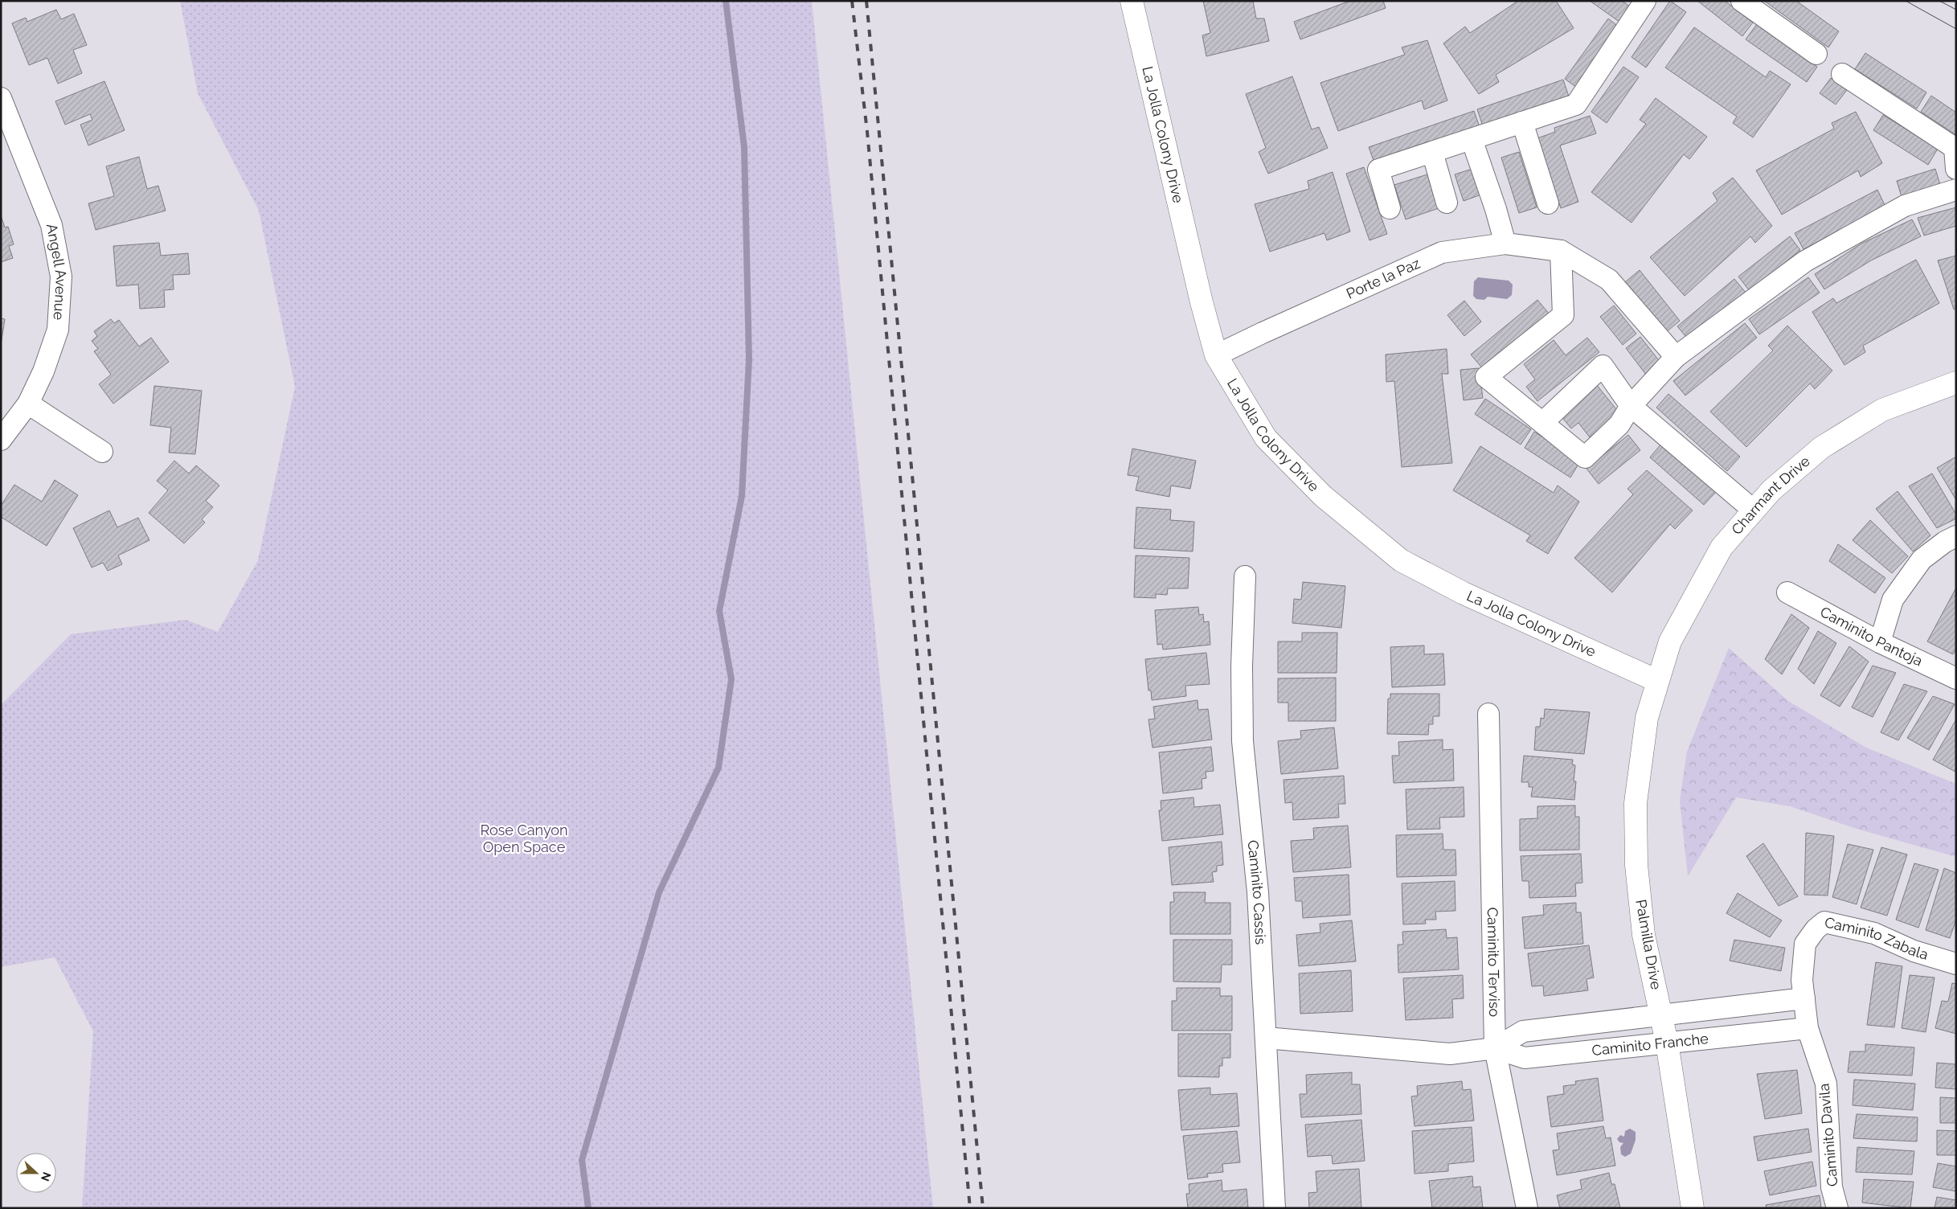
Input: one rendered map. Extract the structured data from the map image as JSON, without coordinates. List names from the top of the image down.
{
  "streets": {
    "street": [
      "La Jolla Colony Drive",
      "Angell Avenue",
      "Porte la Paz",
      "Charmant Drive",
      "Caminito Pantoja",
      "Caminito Cassis",
      "Caminito Zabala",
      "Palmilla Drive",
      "Caminito Terviso",
      "Caminito Franche",
      "Caminito Davila"
    ]
  },
  "crossings": [
    ["La Jolla Colony Drive", "Porte la Paz"],
    ["La Jolla Colony Drive", "Charmant Drive"],
    ["La Jolla Colony Drive", "Palmilla Drive"],
    ["Charmant Drive", "Palmilla Drive"],
    ["Caminito Cassis", "Caminito Franche"],
    ["Caminito Zabala", "Caminito Davila"],
    ["Palmilla Drive", "Caminito Franche"],
    ["Caminito Terviso", "Caminito Franche"],
    ["Caminito Franche", "Caminito Davila"]
  ],
  "parks": ["Rose Canyon Open Space"],
  "north": "right"
}
